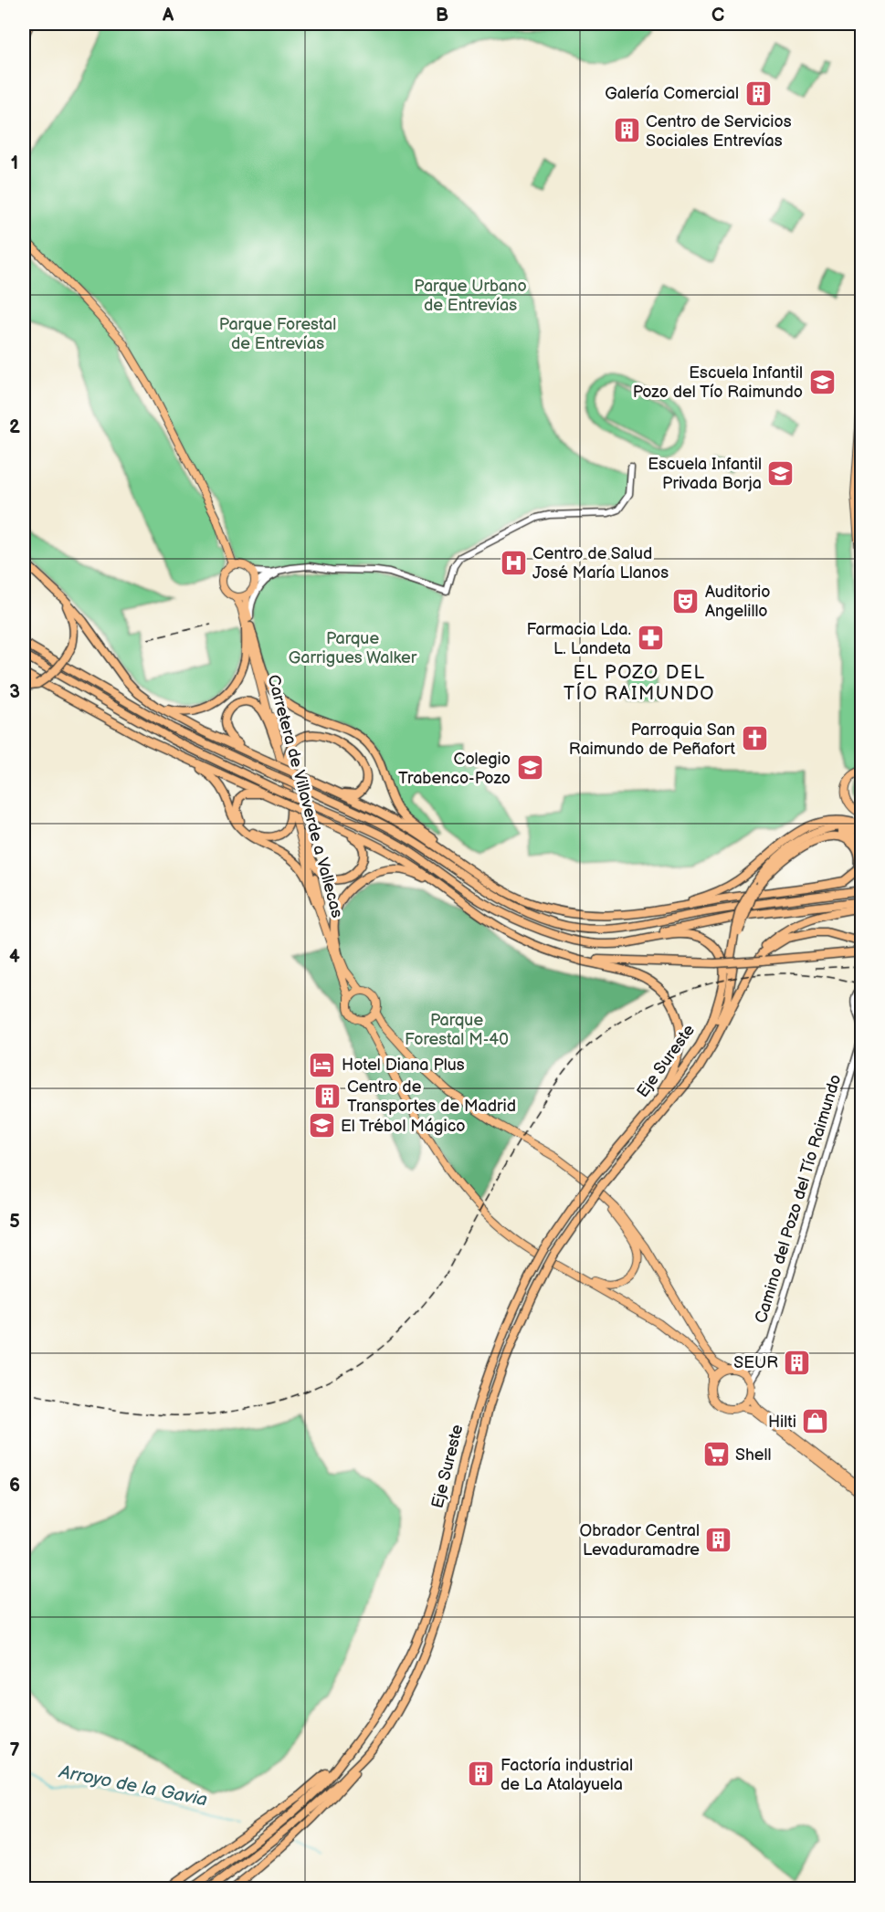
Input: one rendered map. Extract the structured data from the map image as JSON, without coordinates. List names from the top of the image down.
{
  "streets": {
    "highway": ["Eje Sureste"],
    "main road": ["Carretera de Villaverde a Vallecas"],
    "street": ["Camino del Pozo del Tío Raimundo"]
  },
  "districts": ["EL POZO DEL TÍO RAIMUNDO"],
  "water": ["Arroyo de la Gavia"],
  "parks": [
    "Parque Urbano de Entrevías",
    "Parque Forestal de Entrevías",
    "Parque Garrigues Walker",
    "Parque Forestal M-40"
  ],
  "places": {
    "building": [
      "Galería Comercial",
      "Centro de Servicios Sociales Entrevías",
      "Centro de Transportes de Madrid",
      "SEUR",
      "Obrador Central Levaduramadre",
      "Factoría industrial de La Atalayuela"
    ],
    "school or university": [
      "Escuela Infantil Pozo del Tío Raimundo",
      "Escuela Infantil Privada Borja",
      "Colegio Trabenco-Pozo",
      "El Trébol Mágico"
    ],
    "hospital": ["Centro de Salud José María Llanos"],
    "theatre": ["Auditorio Angelillo"],
    "pharmacy": ["Farmacia Lda. L. Landeta"],
    "church": ["Parroquia San Raimundo de Peñafort"],
    "hotel": ["Hotel Diana Plus"],
    "shop": ["Hilti"],
    "supermarket": ["Shell"]
  },
  "grid": {
    "columns": ["A", "B", "C"],
    "rows": [
      "1",
      "2",
      "3",
      "4",
      "5",
      "6",
      "7"
    ]
  }
}
